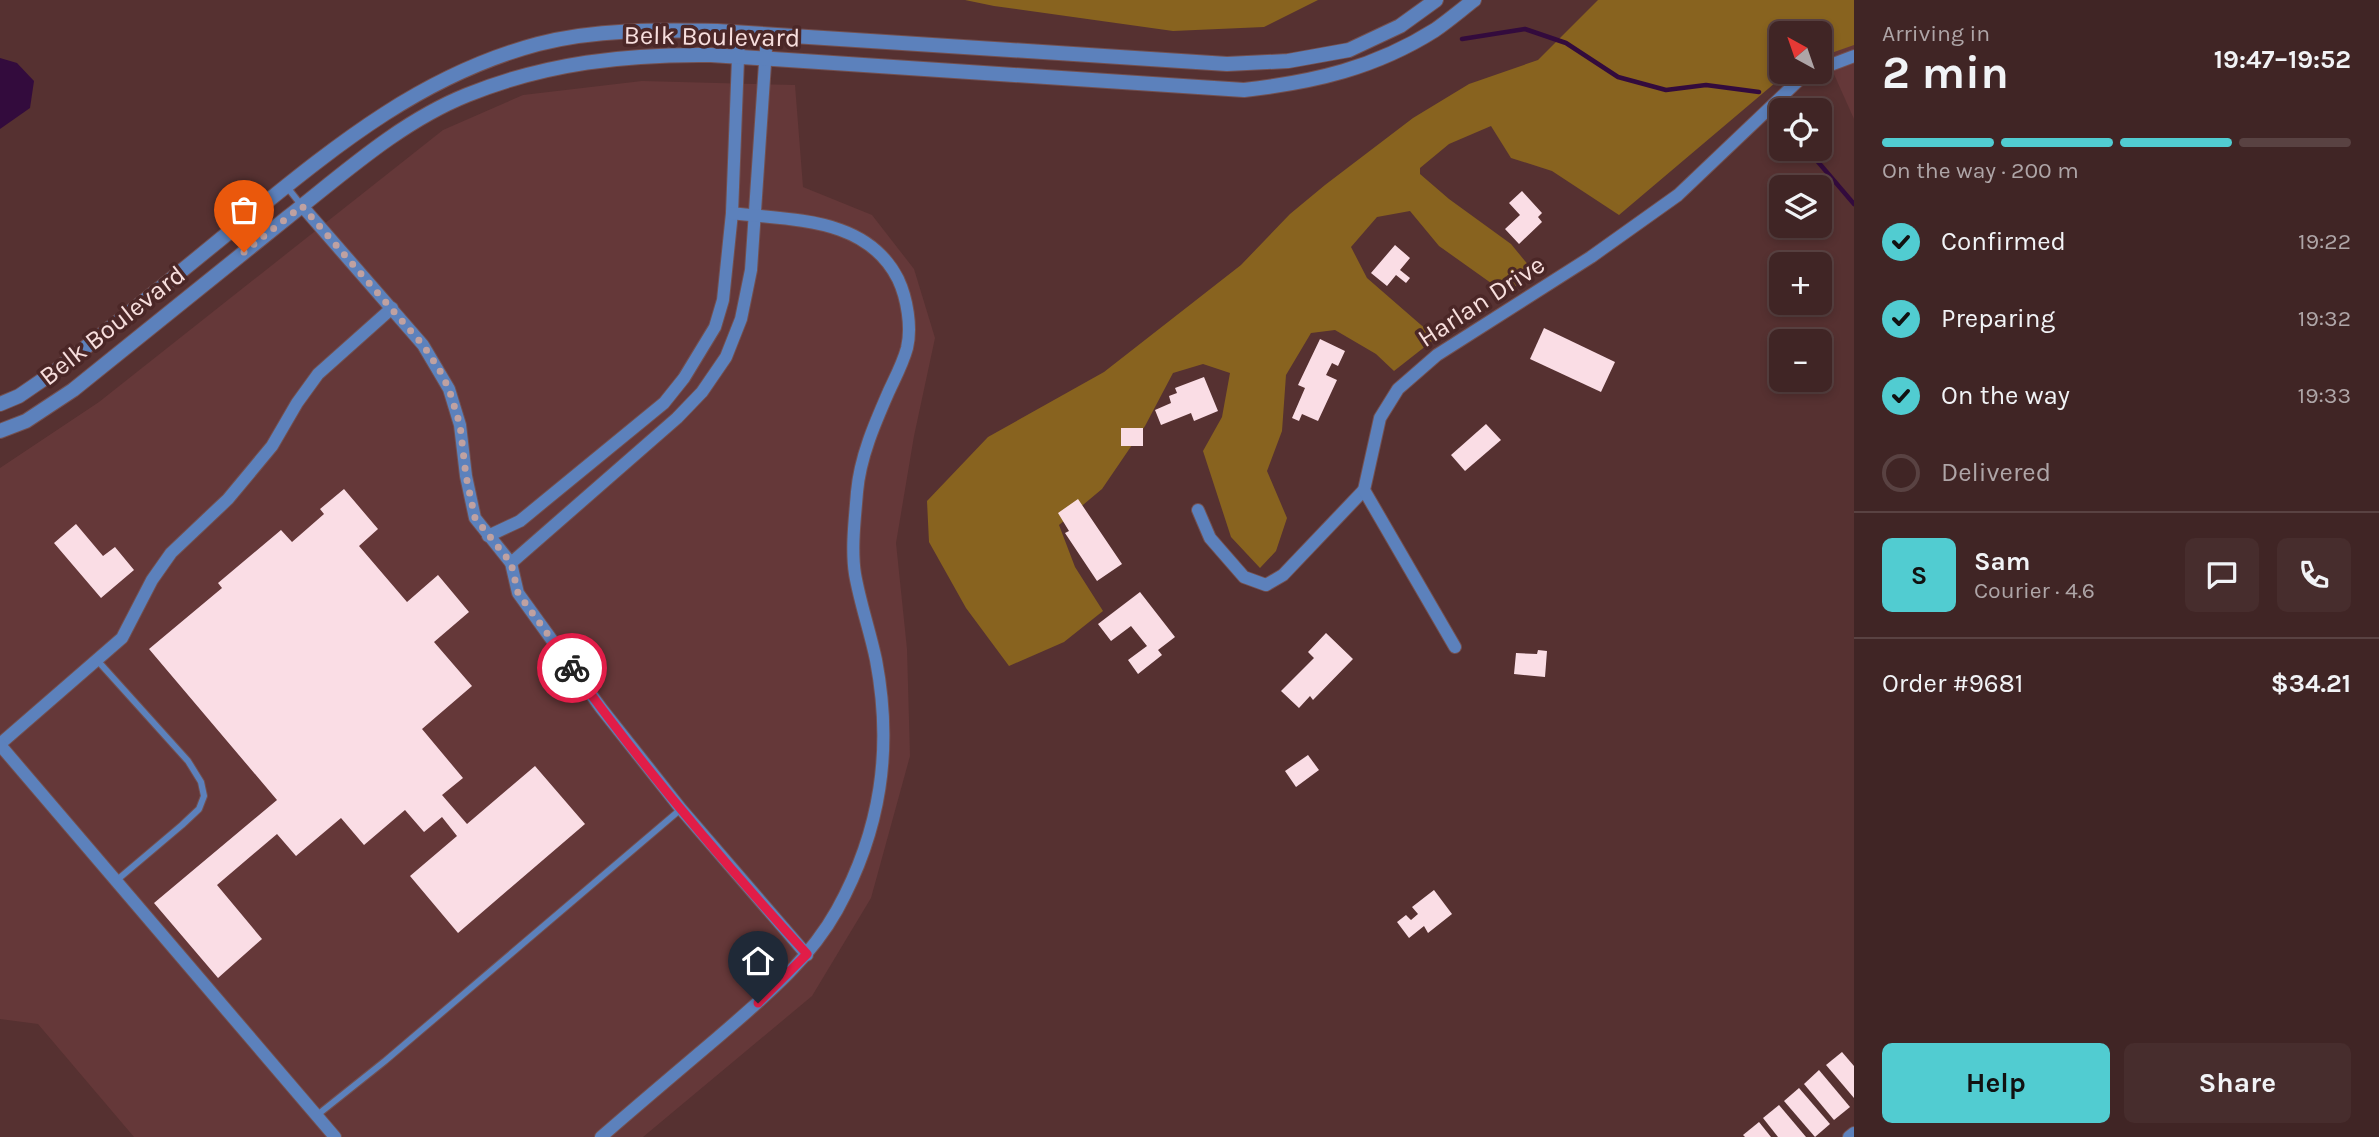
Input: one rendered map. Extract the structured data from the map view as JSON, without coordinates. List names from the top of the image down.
{
  "streets": {
    "street": ["Belk Boulevard", "Harlan Drive"]
  },
  "north": "top left",
  "page": {
    "heading": ["2 min", "Arriving in", "19:47–19:52"],
    "panel": [
      "Sam",
      "Courier · 4.6",
      "Order #9681",
      "$34.21"
    ],
    "map_buttons": ["+", "−"],
    "bar": "On the way · 200 m",
    "list": [
      ["Confirmed", "19:22"],
      ["Preparing", "19:32"],
      ["On the way", "19:33"],
      "Delivered"
    ],
    "round": "S",
    "buttons": ["Help", "Share"]
  }
}
